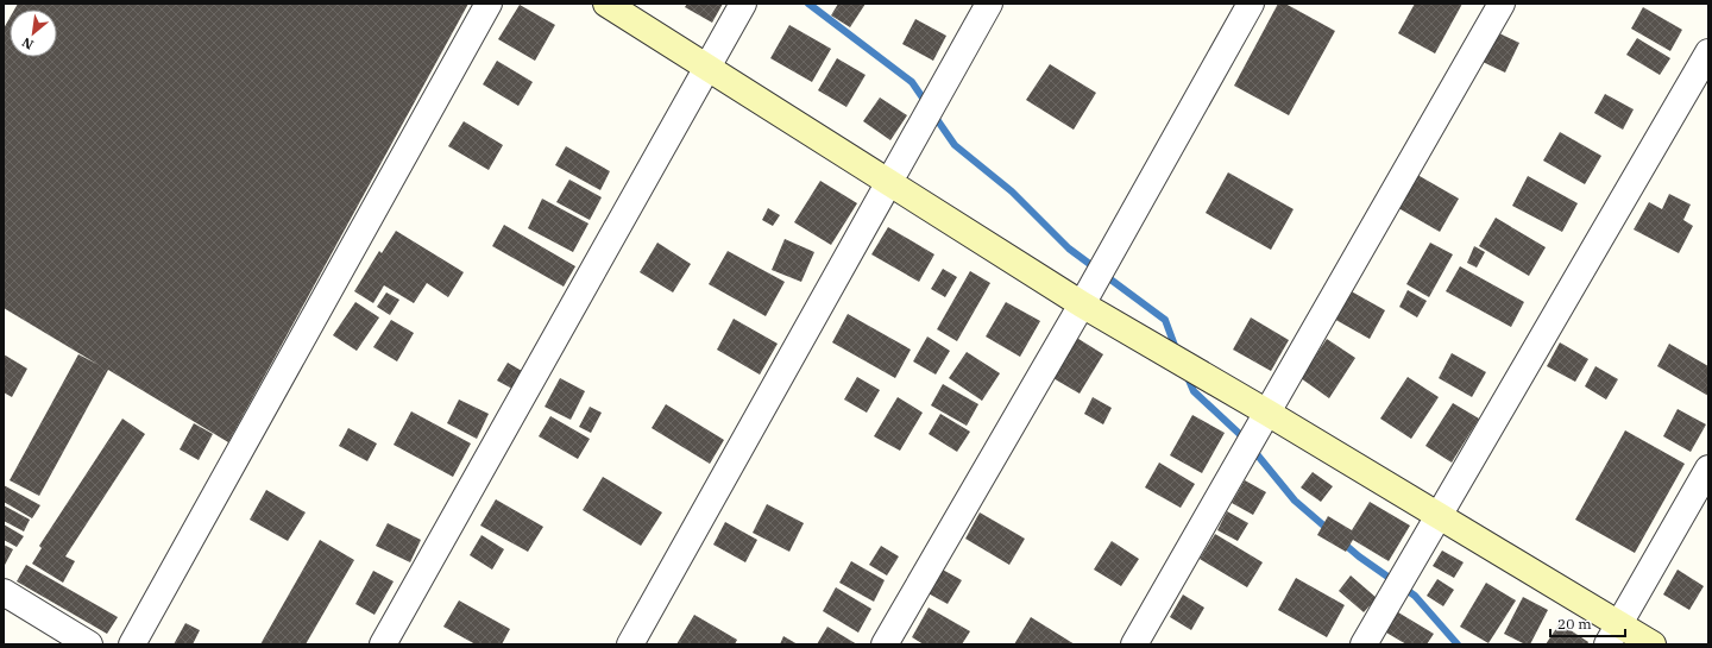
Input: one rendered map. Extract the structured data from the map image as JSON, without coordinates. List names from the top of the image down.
{
  "scale_bar": "20 m",
  "north": "bottom left"
}
